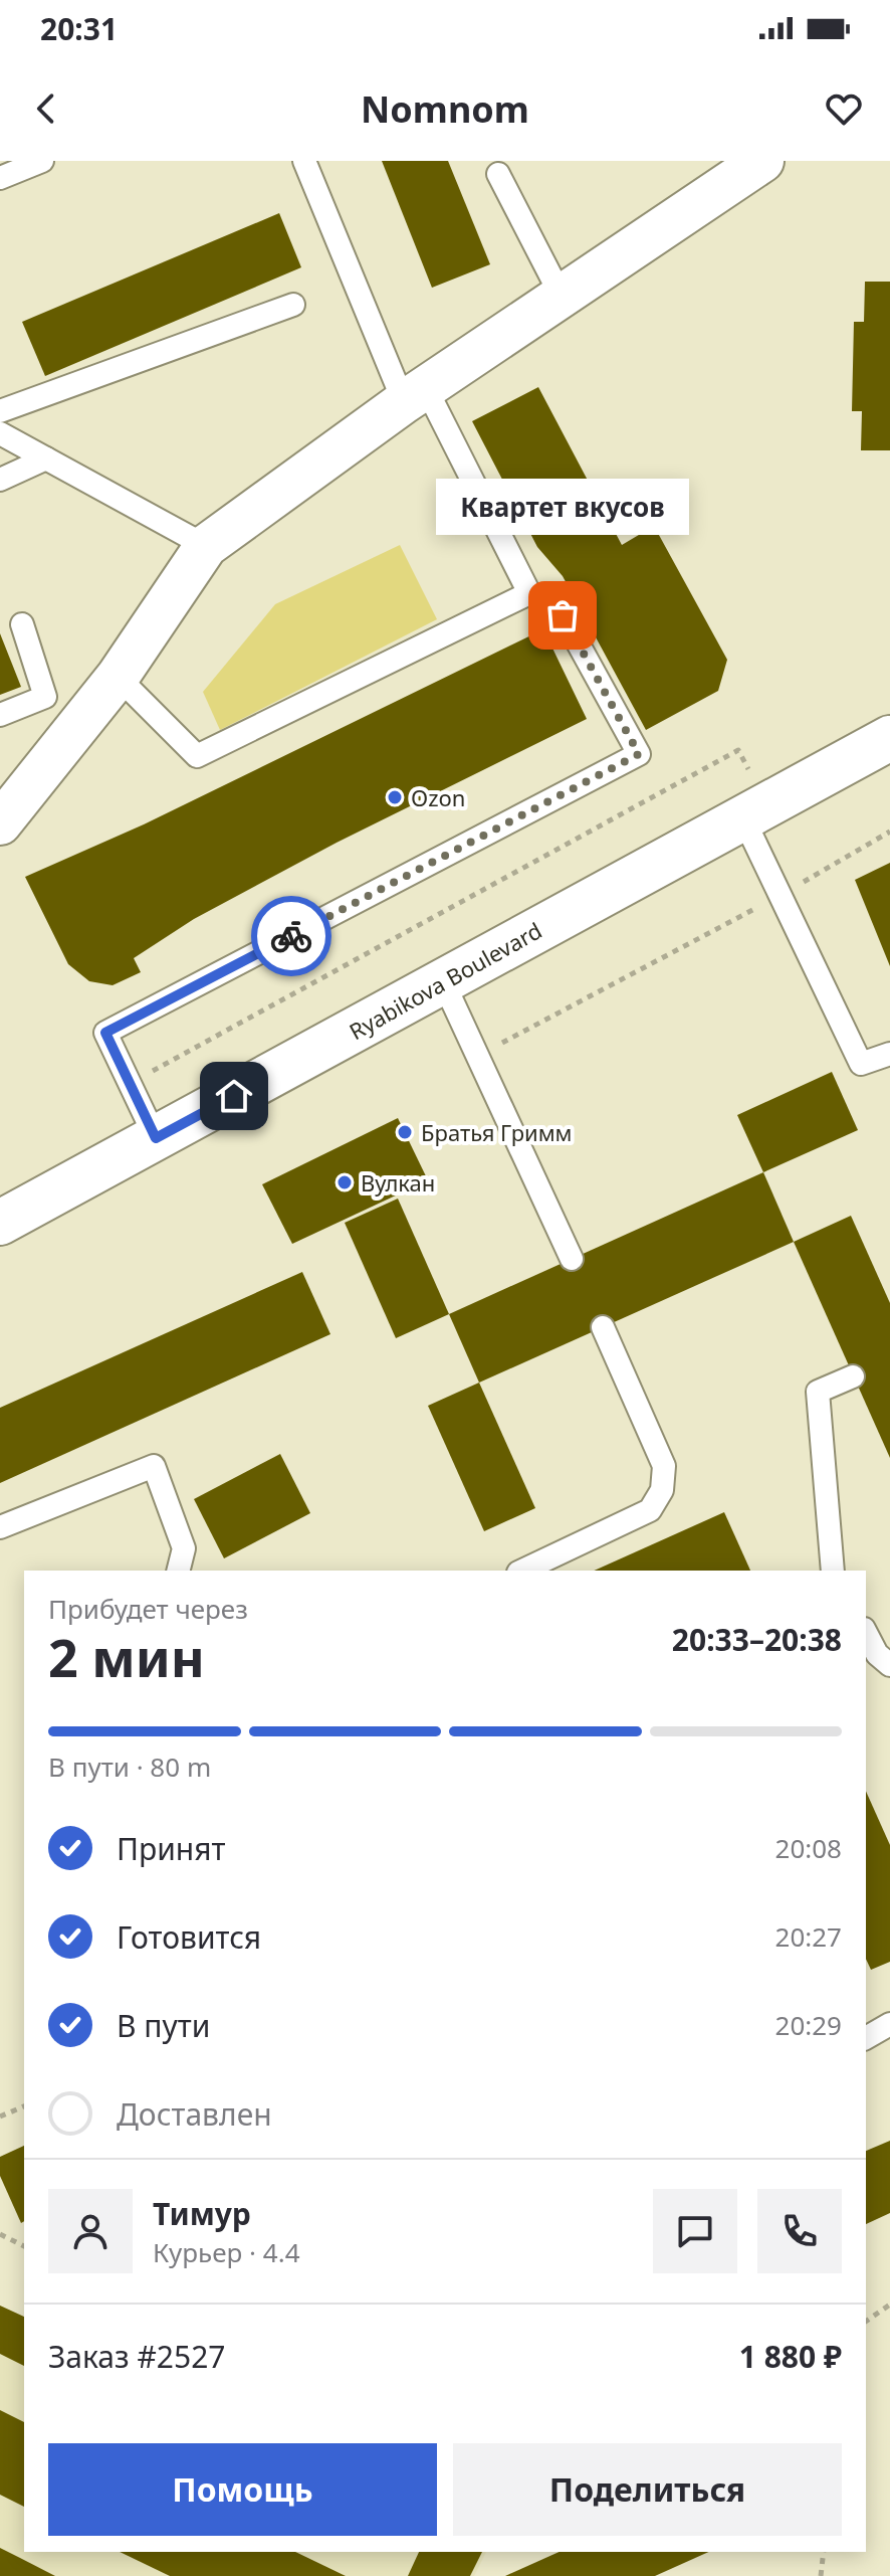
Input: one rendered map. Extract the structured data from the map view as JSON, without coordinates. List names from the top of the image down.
{
  "streets": {
    "street": ["Ryabikova Boulevard"]
  },
  "places": [
    "Квартет вкусов",
    "Ozon",
    "Братья Гримм",
    "Вулкан"
  ],
  "page": {
    "status": "20:31",
    "header": "Nomnom",
    "bubble": "Квартет вкусов",
    "heading": ["2 мин", "Прибудет через", "20:33–20:38"],
    "panel": [
      "Тимур",
      "Курьер · 4.4",
      "Заказ #2527",
      "1 880 ₽"
    ],
    "bar": "В пути · 80 m",
    "list": [
      ["Принят", "20:08"],
      ["Готовится", "20:27"],
      ["В пути", "20:29"],
      "Доставлен"
    ],
    "buttons": ["Помощь", "Поделиться"]
  }
}
